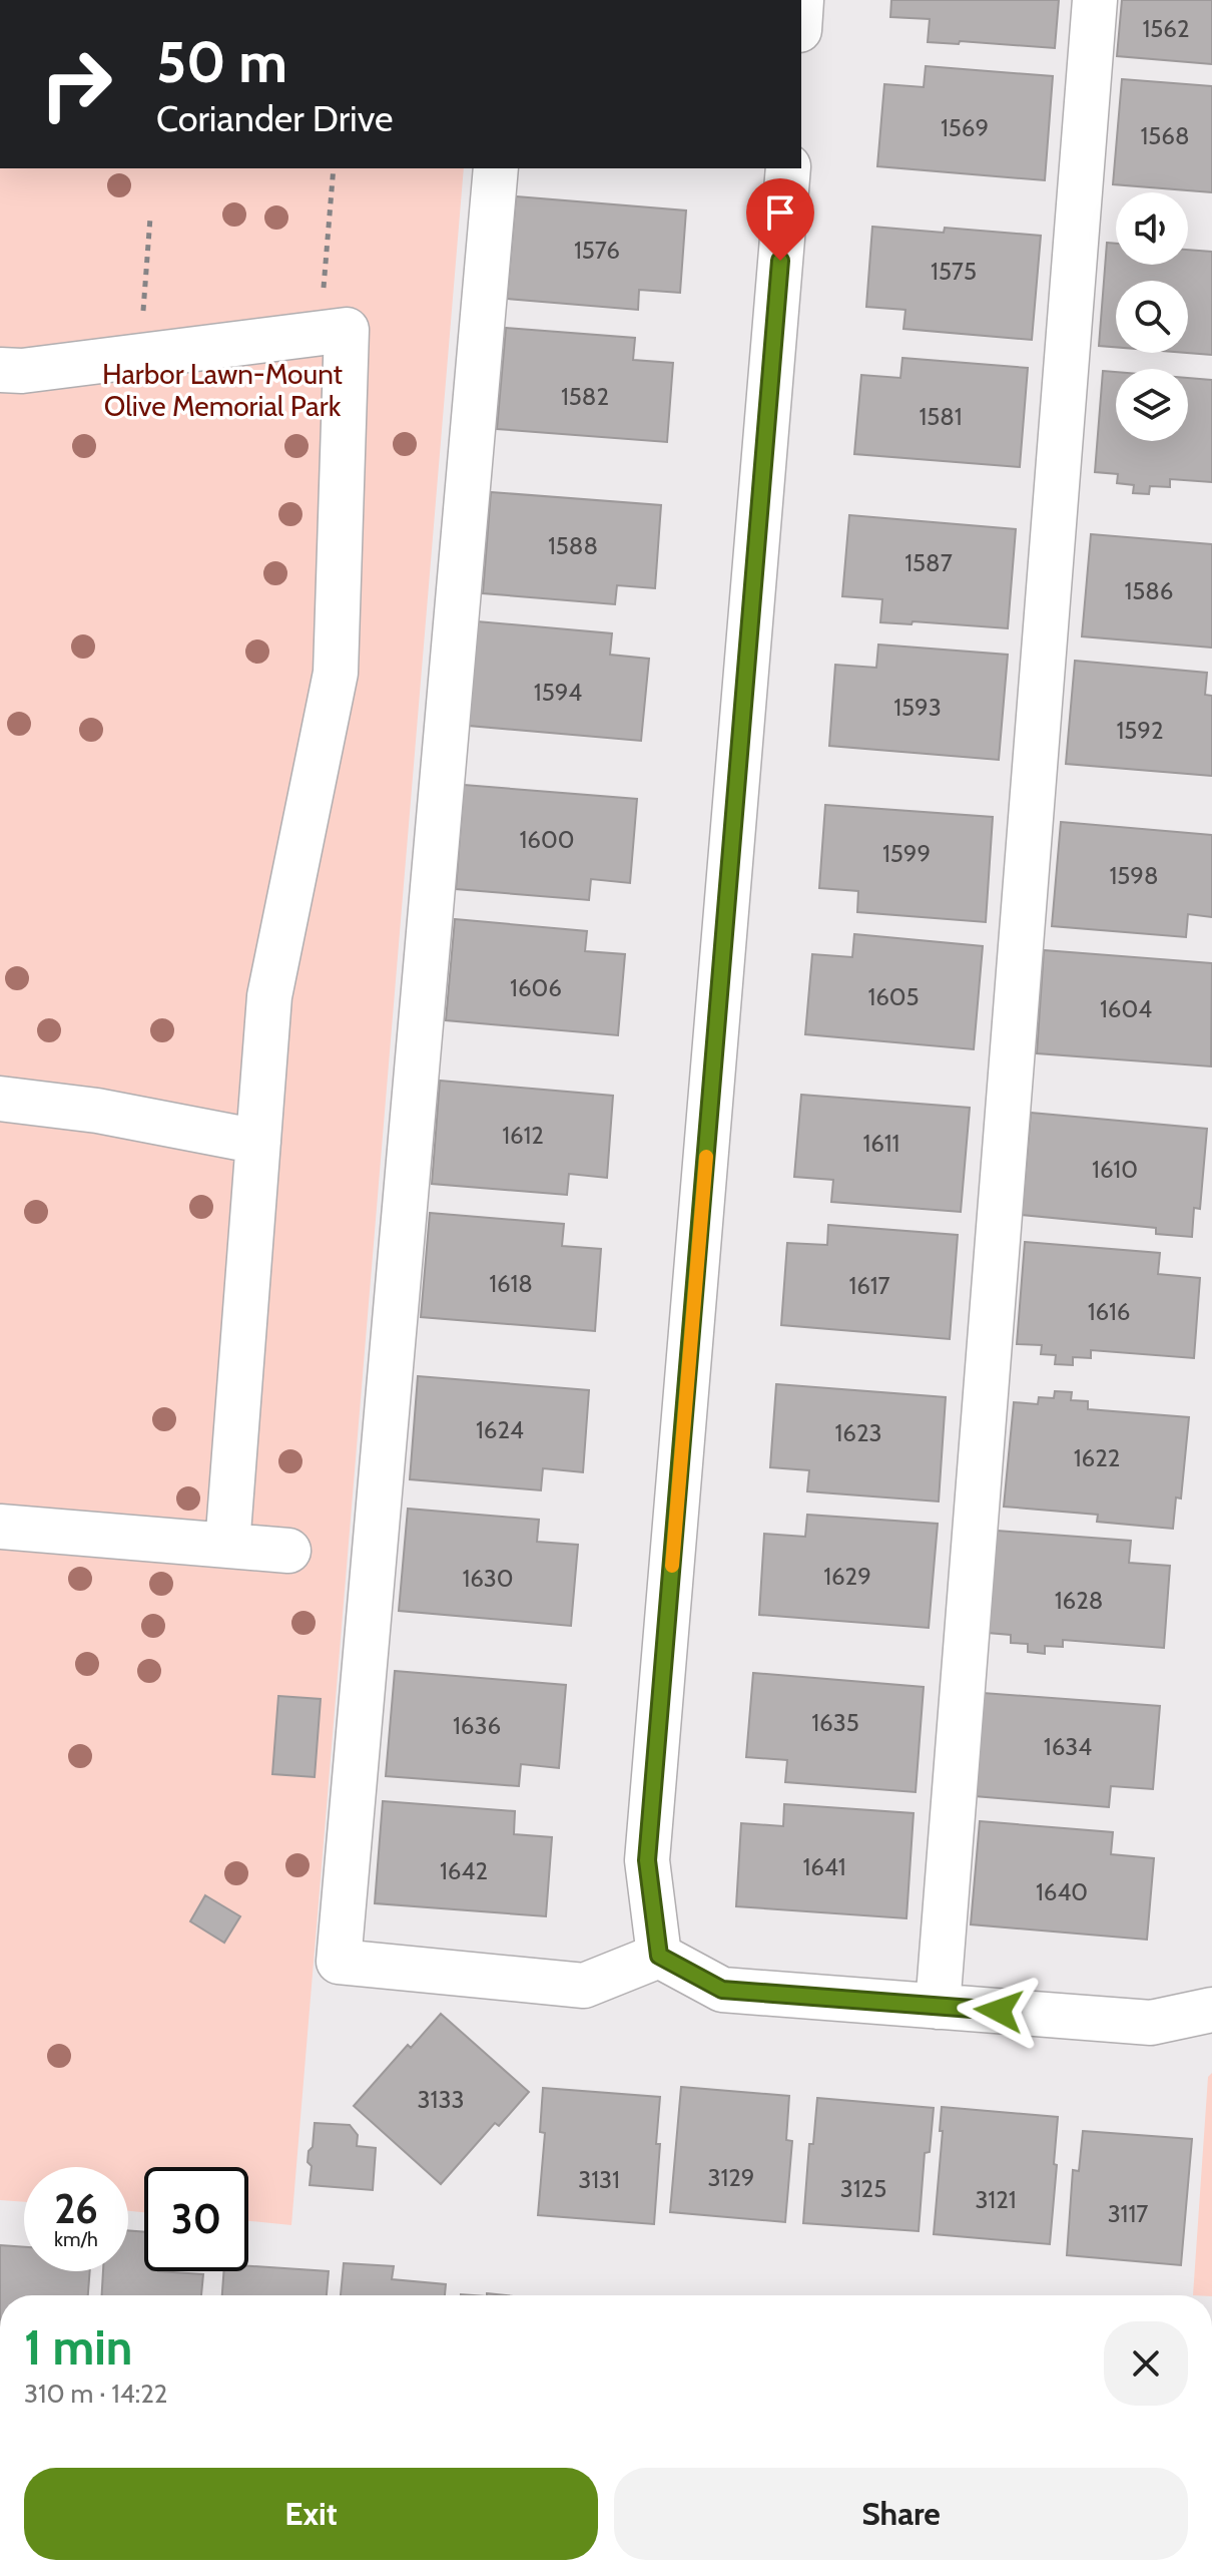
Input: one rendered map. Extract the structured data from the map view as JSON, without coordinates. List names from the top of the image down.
{
  "parks": ["Harbor Lawn-Mount Olive Memorial Park"],
  "house_numbers": [
    "1562",
    "1569",
    "1568",
    "1576",
    "1575",
    "1582",
    "1581",
    "1588",
    "1587",
    "1586",
    "1594",
    "1593",
    "1592",
    "1600",
    "1599",
    "1598",
    "1606",
    "1605",
    "1604",
    "1612",
    "1611",
    "1610",
    "1618",
    "1617",
    "1616",
    "1624",
    "1623",
    "1622",
    "1629",
    "1630",
    "1628",
    "1635",
    "1636",
    "1634",
    "1641",
    "1642",
    "1640",
    "3133",
    "3129",
    "3131",
    "3125",
    "3121",
    "3117"
  ],
  "page": {
    "turn": ["50 m", "Coriander Drive"],
    "speed": "26 km/h",
    "limit": "30",
    "heading": ["1 min", "310 m · 14:22"],
    "buttons": ["Exit", "Share"]
  }
}
